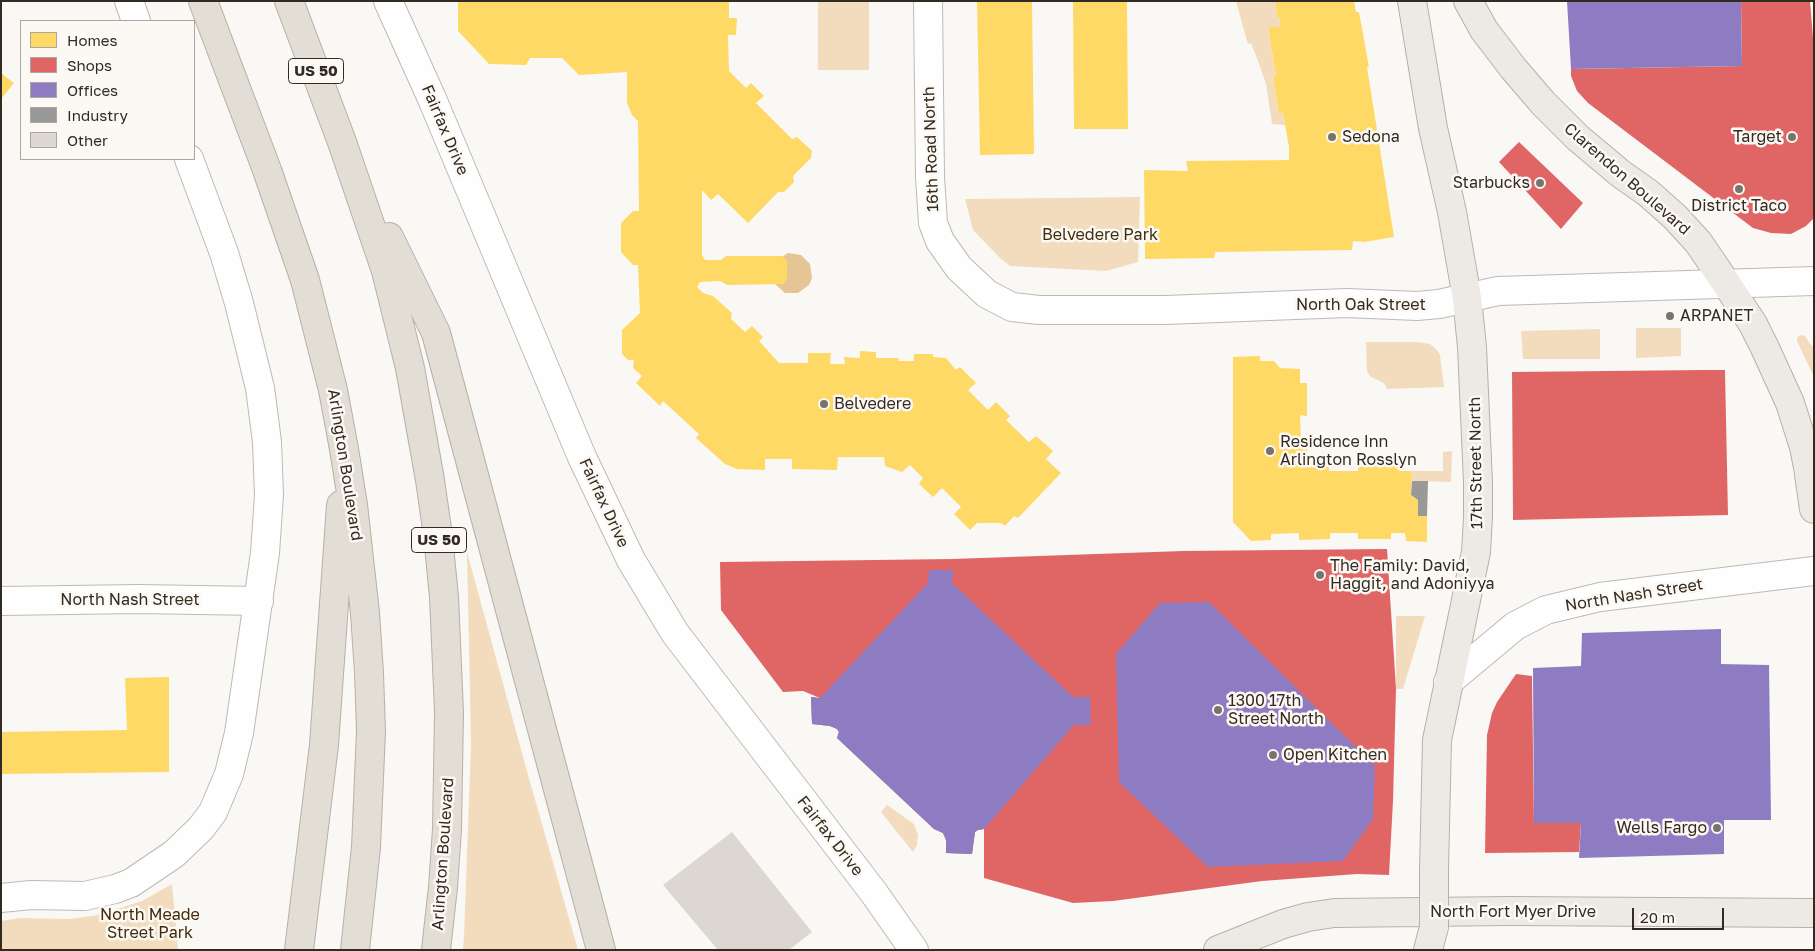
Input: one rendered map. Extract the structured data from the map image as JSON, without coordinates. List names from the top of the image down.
{
  "streets": {
    "highway": ["US 50", "Arlington Boulevard"],
    "main road": ["Clarendon Boulevard", "17th Street North", "North Fort Myer Drive"],
    "street": [
      "Fairfax Drive",
      "16th Road North",
      "North Oak Street",
      "North Nash Street"
    ]
  },
  "crossings": [
    ["16th Road North", "North Oak Street"],
    ["Clarendon Boulevard", "North Oak Street"],
    ["North Oak Street", "17th Street North"],
    ["17th Street North", "North Nash Street"]
  ],
  "parks": ["Belvedere Park", "North Meade Street Park"],
  "places": [
    "Sedona",
    "Target",
    "Starbucks",
    "District Taco",
    "ARPANET",
    "Belvedere",
    "Residence Inn Arlington Rosslyn",
    "The Family: David, Haggit, and Adoniyya",
    "1300 17th Street North",
    "Open Kitchen",
    "Wells Fargo"
  ],
  "legend": [
    "Homes",
    "Shops",
    "Offices",
    "Industry",
    "Other"
  ],
  "scale_bar": "20 m"
}
